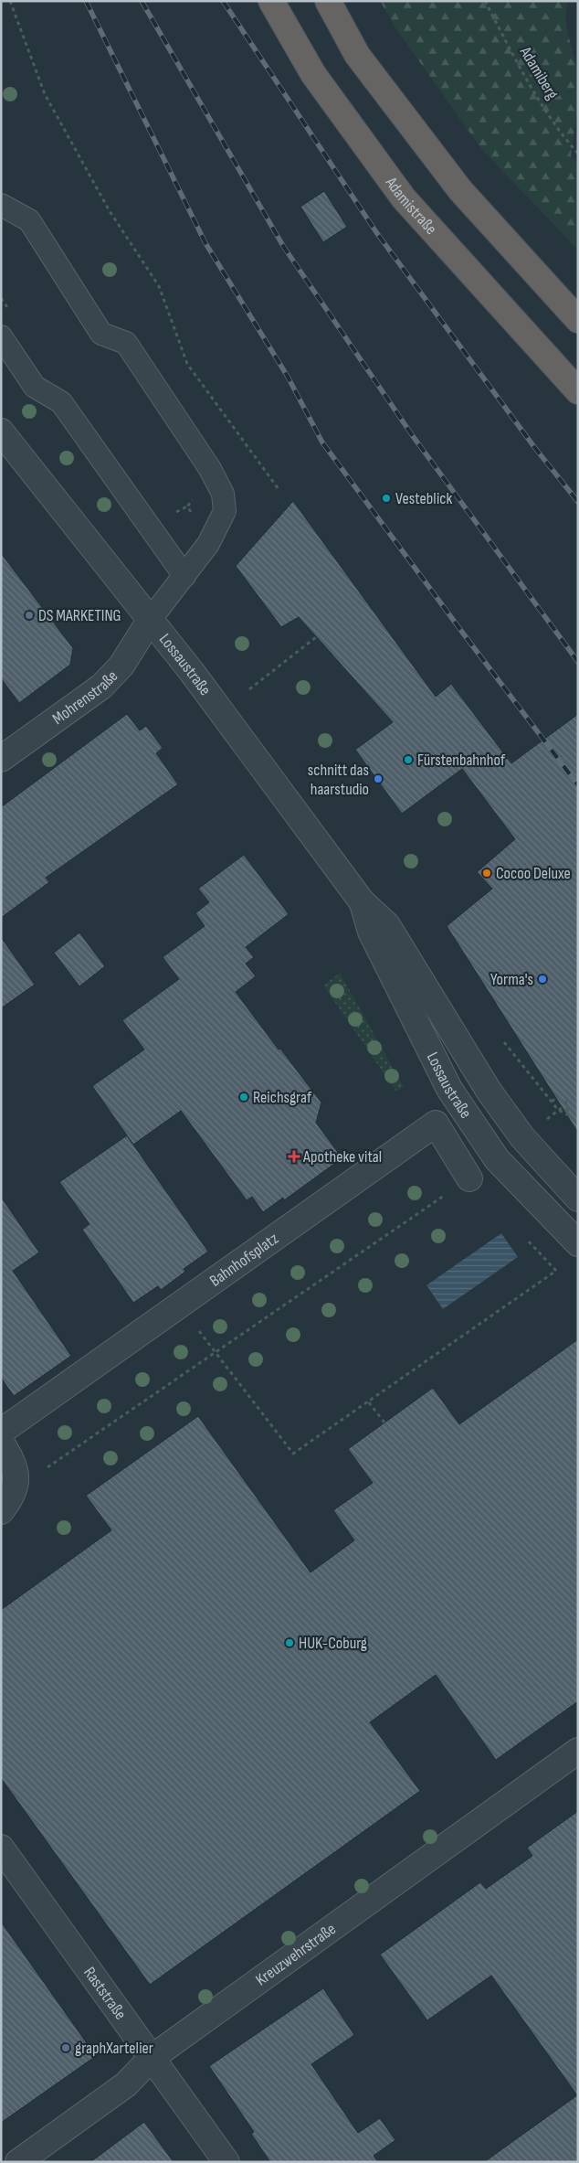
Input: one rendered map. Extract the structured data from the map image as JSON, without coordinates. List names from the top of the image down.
{
  "streets": {
    "highway": ["Adamistraße"],
    "street": [
      "Lossaustraße",
      "Mohrenstraße",
      "Bahnhofsplatz",
      "Kreuzwehrstraße",
      "Raststraße"
    ],
    "path": ["Adamiberg"]
  },
  "crossings": [
    ["Lossaustraße", "Mohrenstraße"],
    ["Kreuzwehrstraße", "Raststraße"]
  ],
  "places": {
    "other": [
      "Vesteblick",
      "DS MARKETING",
      "Fürstenbahnhof",
      "schnitt das haarstudio",
      "Cocoo Deluxe",
      "Yorma's",
      "Reichsgraf",
      "HUK-Coburg",
      "graphXartelier"
    ],
    "health": ["Apotheke vital"]
  }
}
